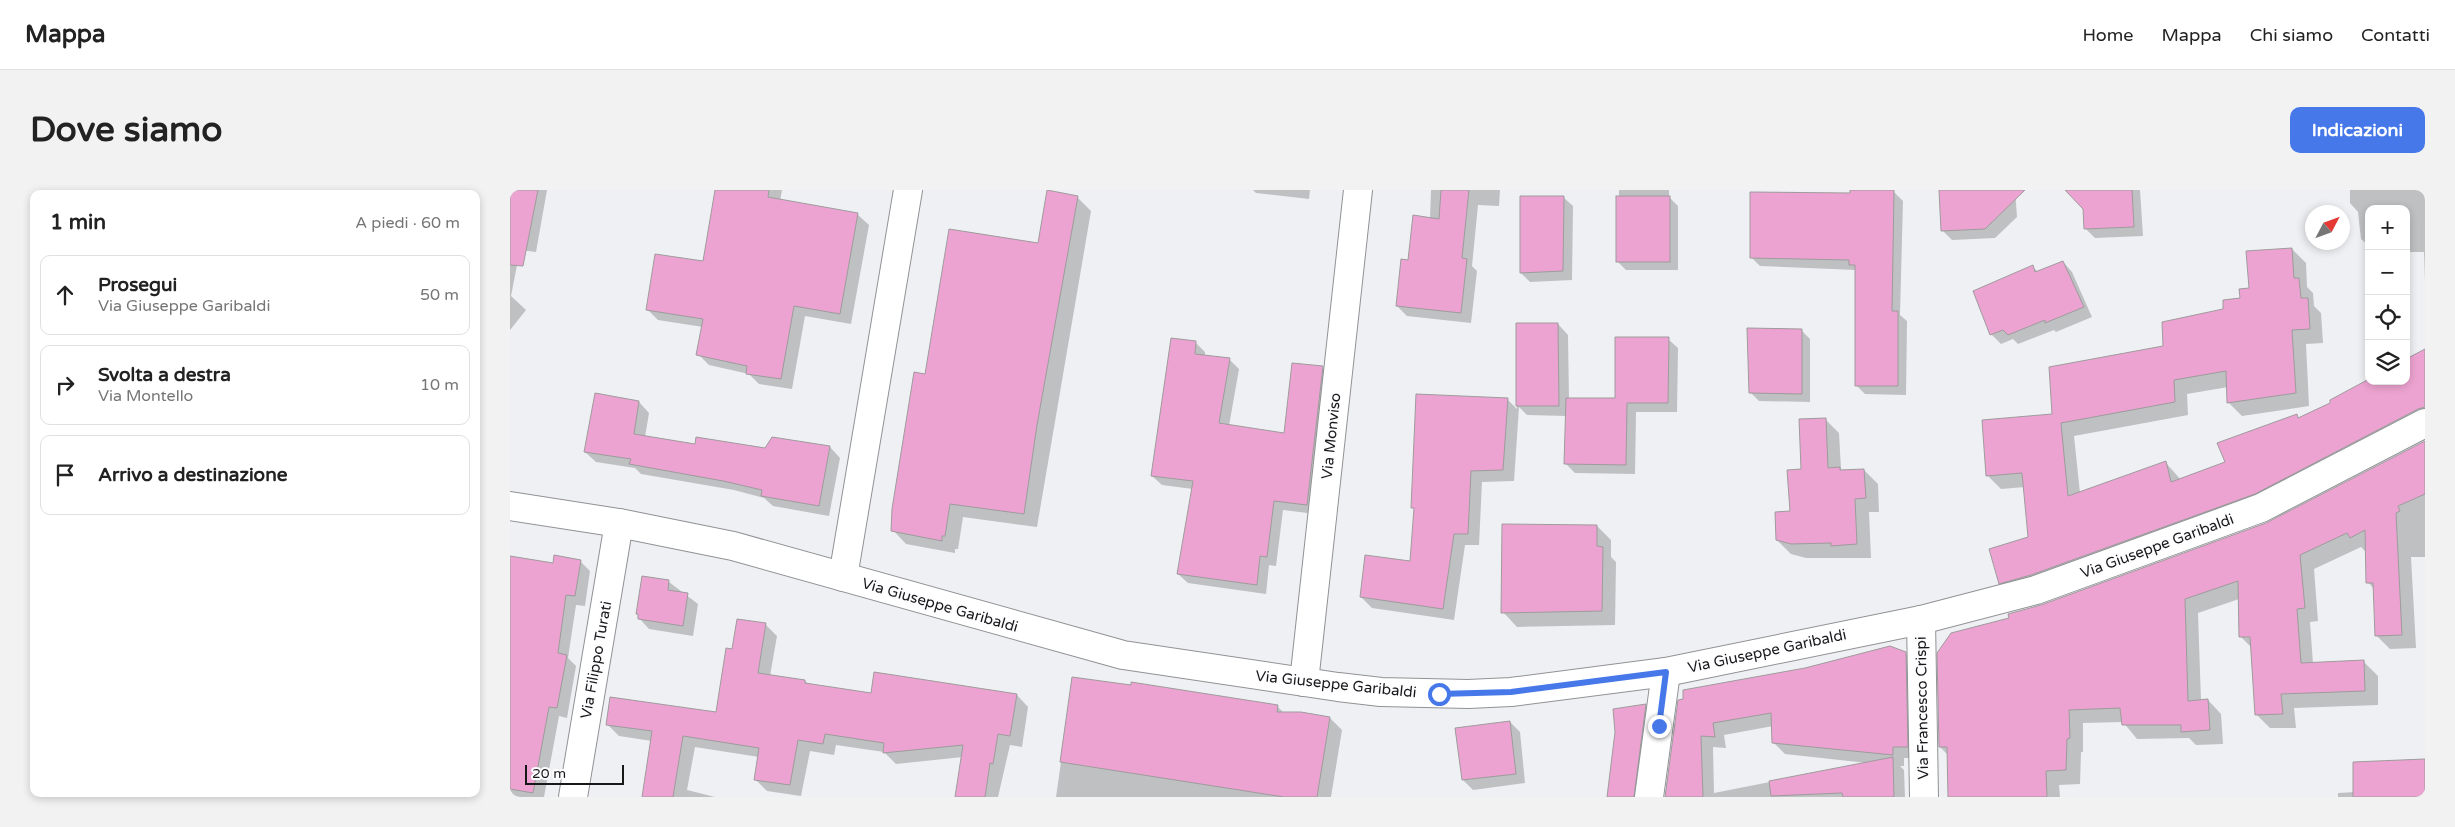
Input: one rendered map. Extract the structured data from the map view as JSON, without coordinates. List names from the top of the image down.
{
  "streets": {
    "street": [
      "Via Monviso",
      "Via Giuseppe Garibaldi",
      "Via Filippo Turati",
      "Via Francesco Crispi"
    ]
  },
  "crossings": [
    ["Via Monviso", "Via Giuseppe Garibaldi"],
    ["Via Giuseppe Garibaldi", "Via Filippo Turati"],
    ["Via Giuseppe Garibaldi", "Via Francesco Crispi"]
  ],
  "scale_bar": "20 m",
  "north": "top right",
  "page": {
    "header": "Mappa",
    "nav": [
      "Home",
      "Mappa",
      "Chi siamo",
      "Contatti"
    ],
    "buttons": "Indicazioni",
    "title": "Dove siamo",
    "heading": ["1 min", "A piedi · 60 m"],
    "map_buttons": ["+", "−"],
    "list": [
      ["Prosegui", "Via Giuseppe Garibaldi", "50 m"],
      ["Svolta a destra", "Via Montello", "10 m"],
      "Arrivo a destinazione"
    ],
    "scale": "20 m"
  }
}
